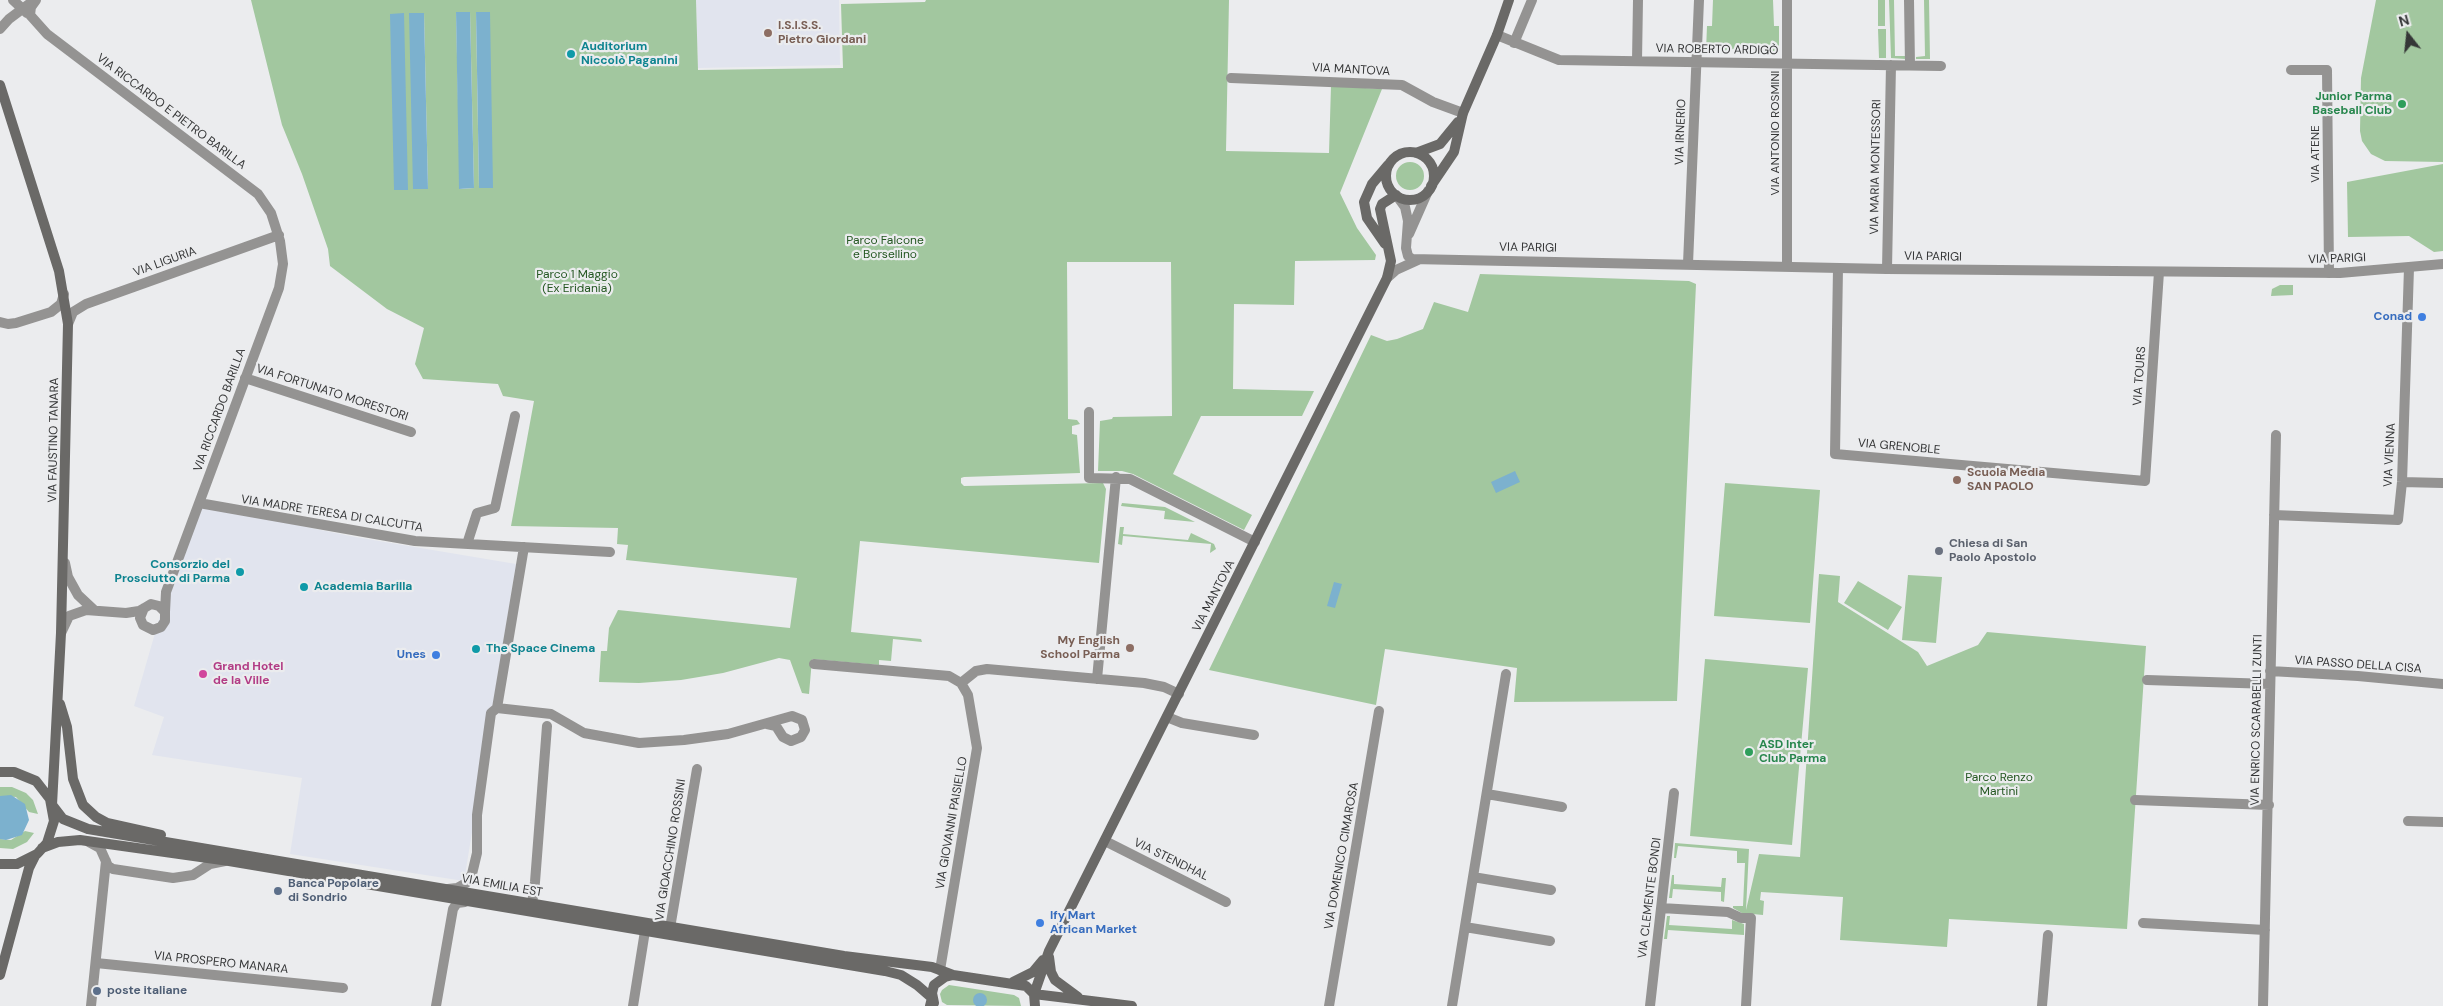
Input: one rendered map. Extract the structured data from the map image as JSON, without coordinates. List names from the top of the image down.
{
  "streets": {
    "main road": ["VIA MANTOVA", "VIA FAUSTINO TANARA", "VIA EMILIA EST"],
    "street": [
      "VIA ROBERTO ARDIGÒ",
      "VIA RICCARDO E PIETRO BARILLA",
      "VIA IRNERIO",
      "VIA ANTONIO ROSMINI",
      "VIA ATENE",
      "VIA MARIA MONTESSORI",
      "VIA PARIGI",
      "VIA LIGURIA",
      "VIA TOURS",
      "VIA FORTUNATO MORESTORI",
      "VIA RICCARDO BARILLA",
      "VIA GRENOBLE",
      "VIA VIENNA",
      "VIA MADRE TERESA DI CALCUTTA",
      "VIA PASSO DELLA CISA",
      "VIA ENRICO SCARABELLI ZUNTI",
      "VIA GIOVANNI PAISIELLO",
      "VIA GIOACCHINO ROSSINI",
      "VIA DOMENICO CIMAROSA",
      "VIA STENDHAL",
      "VIA CLEMENTE BONDI",
      "VIA PROSPERO MANARA"
    ]
  },
  "crossings": [
    ["VIA ROBERTO ARDIGÒ", "VIA IRNERIO"],
    ["VIA ROBERTO ARDIGÒ", "VIA ANTONIO ROSMINI"],
    ["VIA ROBERTO ARDIGÒ", "VIA MARIA MONTESSORI"],
    ["VIA MANTOVA", "VIA PARIGI"],
    ["VIA MANTOVA", "VIA STENDHAL"],
    ["VIA MANTOVA", "VIA EMILIA EST"],
    ["VIA RICCARDO E PIETRO BARILLA", "VIA LIGURIA"],
    ["VIA RICCARDO E PIETRO BARILLA", "VIA RICCARDO BARILLA"],
    ["VIA IRNERIO", "VIA PARIGI"],
    ["VIA ANTONIO ROSMINI", "VIA PARIGI"],
    ["VIA ATENE", "VIA PARIGI"],
    ["VIA MARIA MONTESSORI", "VIA PARIGI"],
    ["VIA PARIGI", "VIA TOURS"],
    ["VIA PARIGI", "VIA GRENOBLE"],
    ["VIA PARIGI", "VIA VIENNA"],
    ["VIA LIGURIA", "VIA RICCARDO BARILLA"],
    ["VIA LIGURIA", "VIA FAUSTINO TANARA"],
    ["VIA TOURS", "VIA GRENOBLE"],
    ["VIA FORTUNATO MORESTORI", "VIA RICCARDO BARILLA"],
    ["VIA RICCARDO BARILLA", "VIA MADRE TERESA DI CALCUTTA"],
    ["VIA FAUSTINO TANARA", "VIA EMILIA EST"],
    ["VIA VIENNA", "VIA ENRICO SCARABELLI ZUNTI"],
    ["VIA PASSO DELLA CISA", "VIA ENRICO SCARABELLI ZUNTI"],
    ["VIA GIOVANNI PAISIELLO", "VIA EMILIA EST"],
    ["VIA GIOACCHINO ROSSINI", "VIA EMILIA EST"]
  ],
  "parks": ["Parco Falcone e Borsellino", "Parco 1 Maggio (Ex Eridania)", "Parco Renzo Martini"],
  "places": [
    "I.S.I.S.S. Pietro Giordani",
    "Auditorium Niccolò Paganini",
    "Junior Parma Baseball Club",
    "Conad",
    "Scuola Media SAN PAOLO",
    "Chiesa di San Paolo Apostolo",
    "Consorzio del Prosciutto di Parma",
    "Academia Barilla",
    "My English School Parma",
    "The Space Cinema",
    "Unes",
    "Grand Hotel de la Ville",
    "ASD Inter Club Parma",
    "Banca Popolare di Sondrio",
    "Ify Mart African Market",
    "poste italiane"
  ],
  "north": "top"
}
